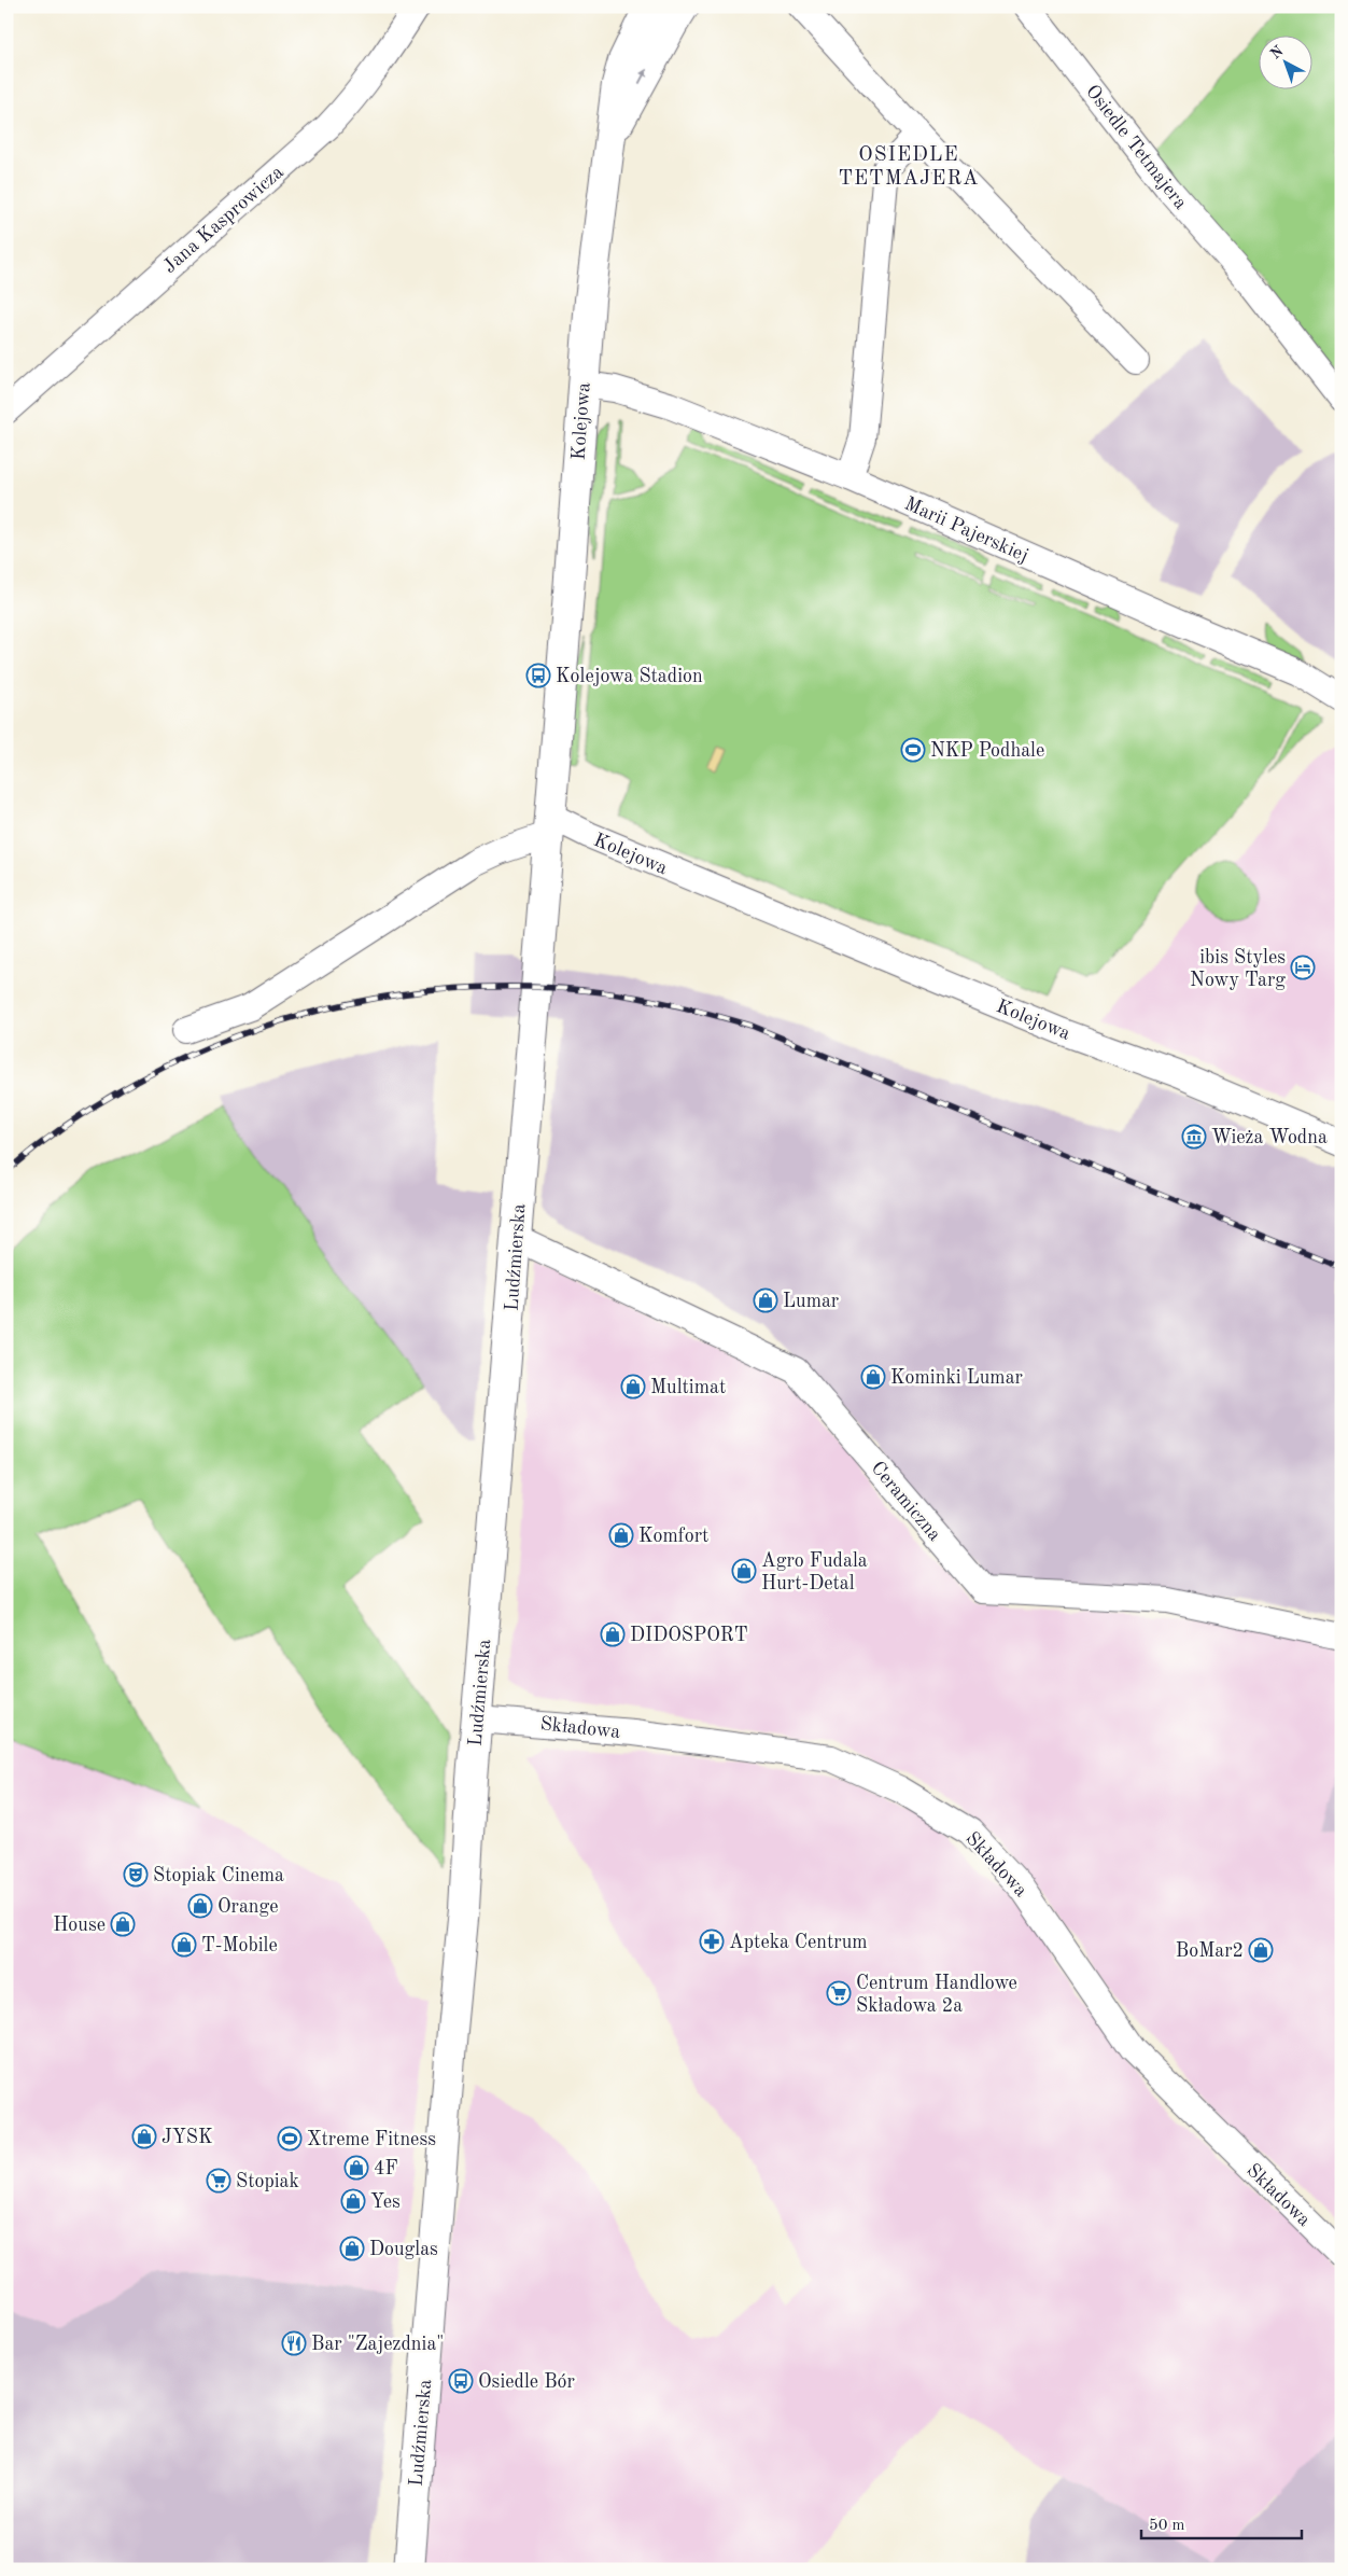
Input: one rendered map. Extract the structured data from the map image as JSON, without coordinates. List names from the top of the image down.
{
  "streets": {
    "main road": ["Kolejowa", "Ludźmierska"],
    "street": [
      "Osiedle Tetmajera",
      "Jana Kasprowicza",
      "Marii Pajerskiej",
      "Ceramiczna",
      "Składowa"
    ]
  },
  "crossings": [
    ["Kolejowa", "Marii Pajerskiej"],
    ["Kolejowa", "Ludźmierska"],
    ["Ludźmierska", "Ceramiczna"],
    ["Ludźmierska", "Składowa"]
  ],
  "districts": ["OSIEDLE TETMAJERA"],
  "places": {
    "bus stop": ["Kolejowa Stadion", "Osiedle Bór"],
    "sports": ["NKP Podhale", "Xtreme Fitness"],
    "hotel": ["ibis Styles Nowy Targ"],
    "museum": ["Wieża Wodna"],
    "shop": [
      "Lumar",
      "Kominki Lumar",
      "Multimat",
      "Komfort",
      "Agro Fudala Hurt-Detal",
      "DIDOSPORT",
      "Orange",
      "House",
      "T-Mobile",
      "BoMar2",
      "JYSK",
      "4F",
      "Yes",
      "Douglas"
    ],
    "theatre": ["Stopiak Cinema"],
    "pharmacy": ["Apteka Centrum"],
    "supermarket": ["Centrum Handlowe Składowa 2a", "Stopiak"],
    "restaurant": ["Bar \"Zajezdnia\""]
  },
  "scale_bar": "50 m",
  "north": "top left"
}
